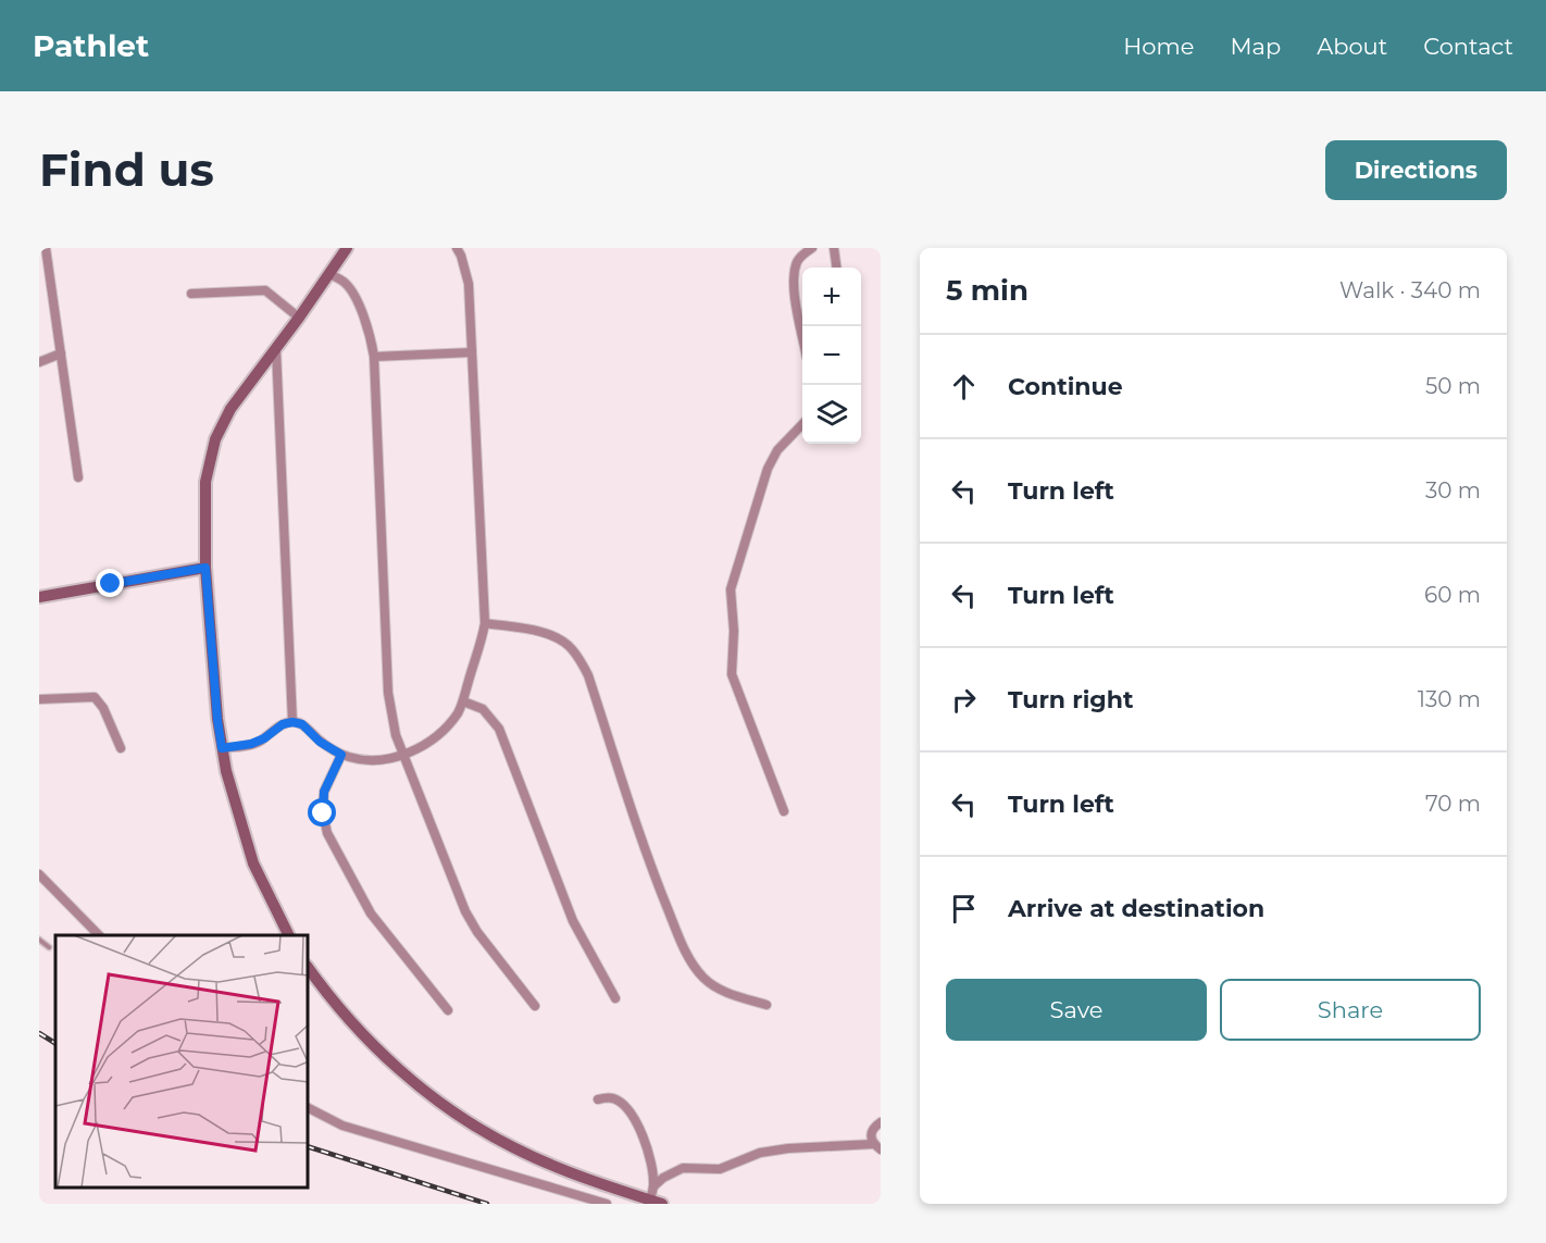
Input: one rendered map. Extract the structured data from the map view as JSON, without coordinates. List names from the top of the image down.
{
  "page": {
    "header": "Pathlet",
    "nav": [
      "Home",
      "Map",
      "About",
      "Contact"
    ],
    "buttons": [
      "Directions",
      ["Save", "Share"]
    ],
    "title": "Find us",
    "heading": ["5 min", "Walk · 340 m"],
    "map_buttons": ["+", "−"],
    "list": [
      ["Continue", "50 m"],
      ["Turn left", "30 m"],
      ["Turn left", "60 m"],
      ["Turn right", "130 m"],
      ["Turn left", "70 m"],
      "Arrive at destination"
    ]
  }
}
